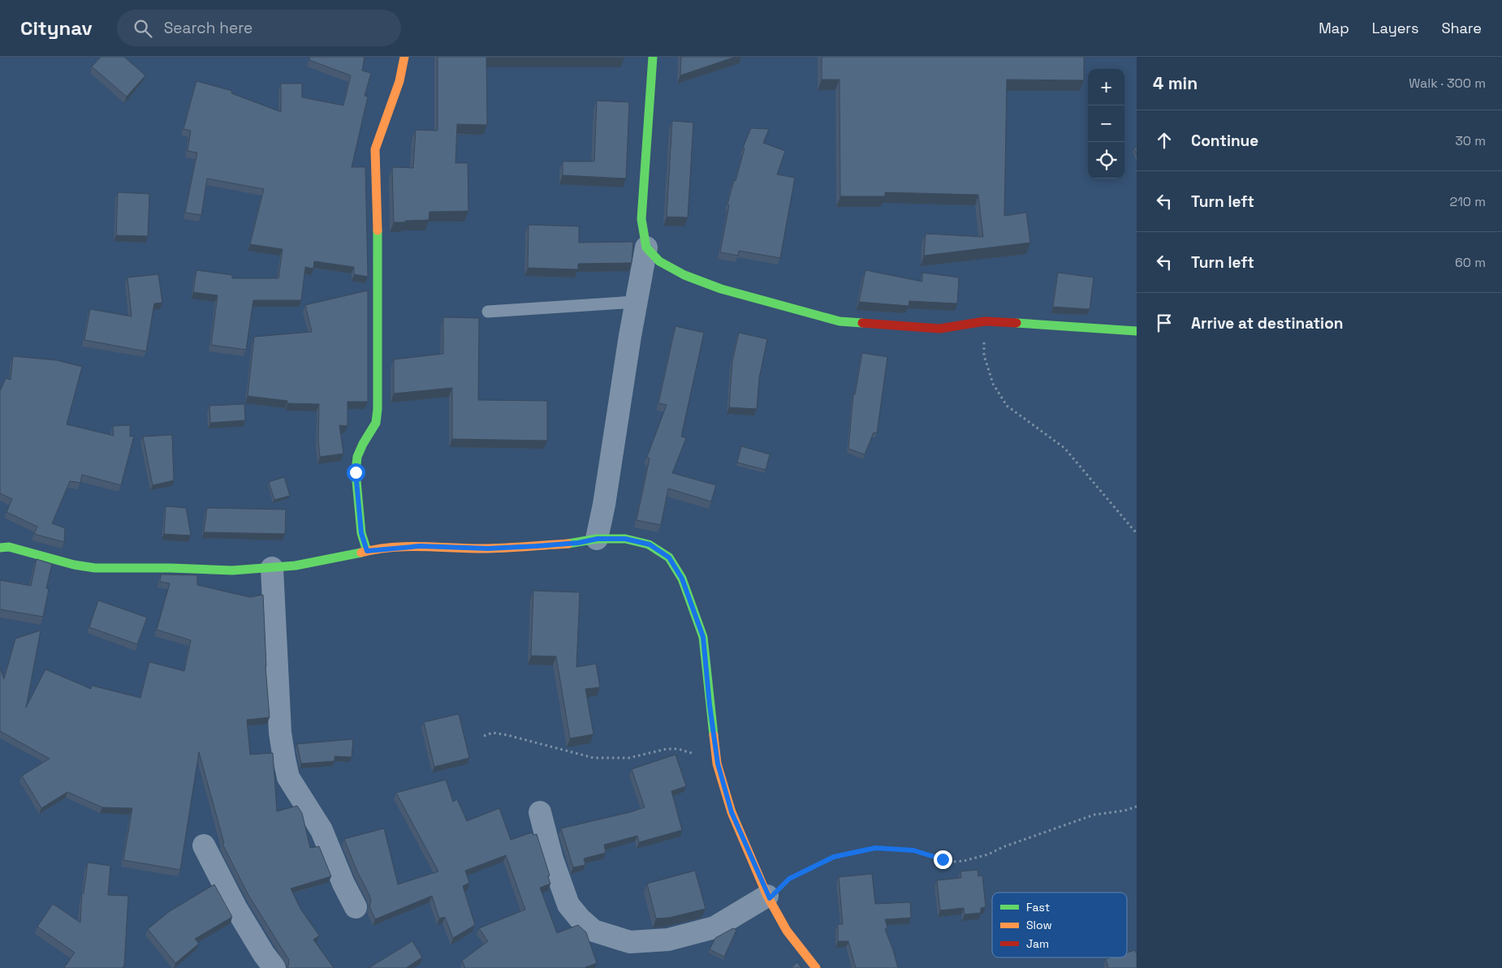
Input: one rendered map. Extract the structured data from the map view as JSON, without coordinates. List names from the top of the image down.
{
  "legend": ["Fast", "Slow", "Jam"],
  "page": {
    "header": "Citynav",
    "search": "Search here",
    "nav": ["Map", "Layers", "Share"],
    "heading": ["4 min", "Walk · 300 m"],
    "map_buttons": ["+", "−"],
    "list": [
      ["Continue", "30 m"],
      ["Turn left", "210 m"],
      ["Turn left", "60 m"],
      "Arrive at destination"
    ]
  }
}
